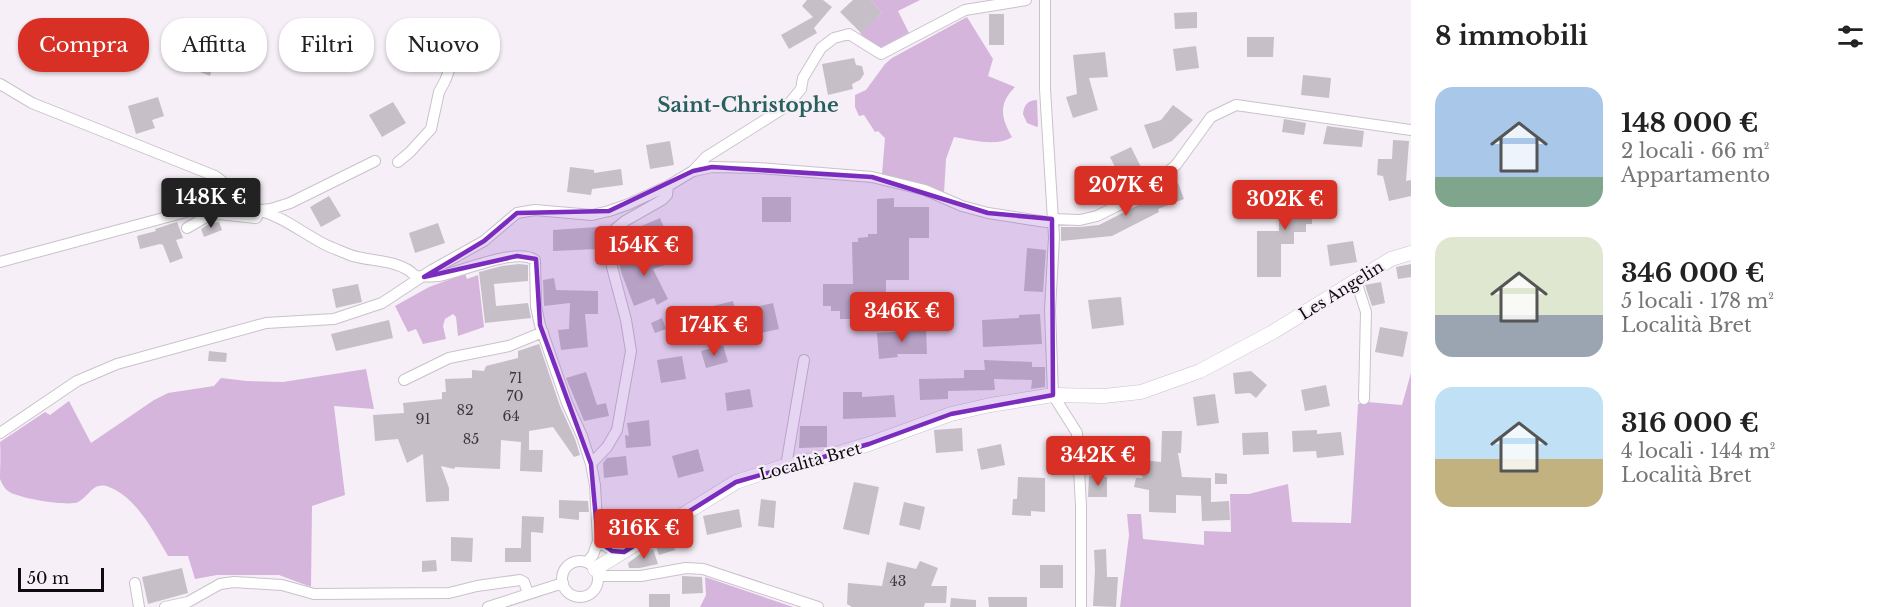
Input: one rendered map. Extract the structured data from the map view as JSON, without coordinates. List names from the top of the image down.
{
  "streets": {
    "street": ["Les Angelin", "Località Bret"]
  },
  "crossings": [
    ["Les Angelin", "Località Bret"]
  ],
  "districts": ["Saint-Christophe"],
  "house_numbers": [
    "71",
    "70",
    "82",
    "64",
    "91",
    "85",
    "43"
  ],
  "scale_bar": "50 m",
  "page": {
    "heading": "8 immobili",
    "chip": [
      "Compra",
      "Affitta",
      "Filtri",
      "Nuovo"
    ],
    "list": [
      {
        "name": "148 000 €",
        "note": "2 locali · 66 m² · Appartamento"
      },
      {
        "name": "346 000 €",
        "note": "5 locali · 178 m² · Località Bret"
      },
      {
        "name": "316 000 €",
        "note": "4 locali · 144 m² · Località Bret"
      }
    ],
    "price": [
      "207K €",
      "148K €",
      "302K €",
      "154K €",
      "346K €",
      "174K €",
      "342K €",
      "316K €"
    ],
    "scale": "50 m"
  }
}
